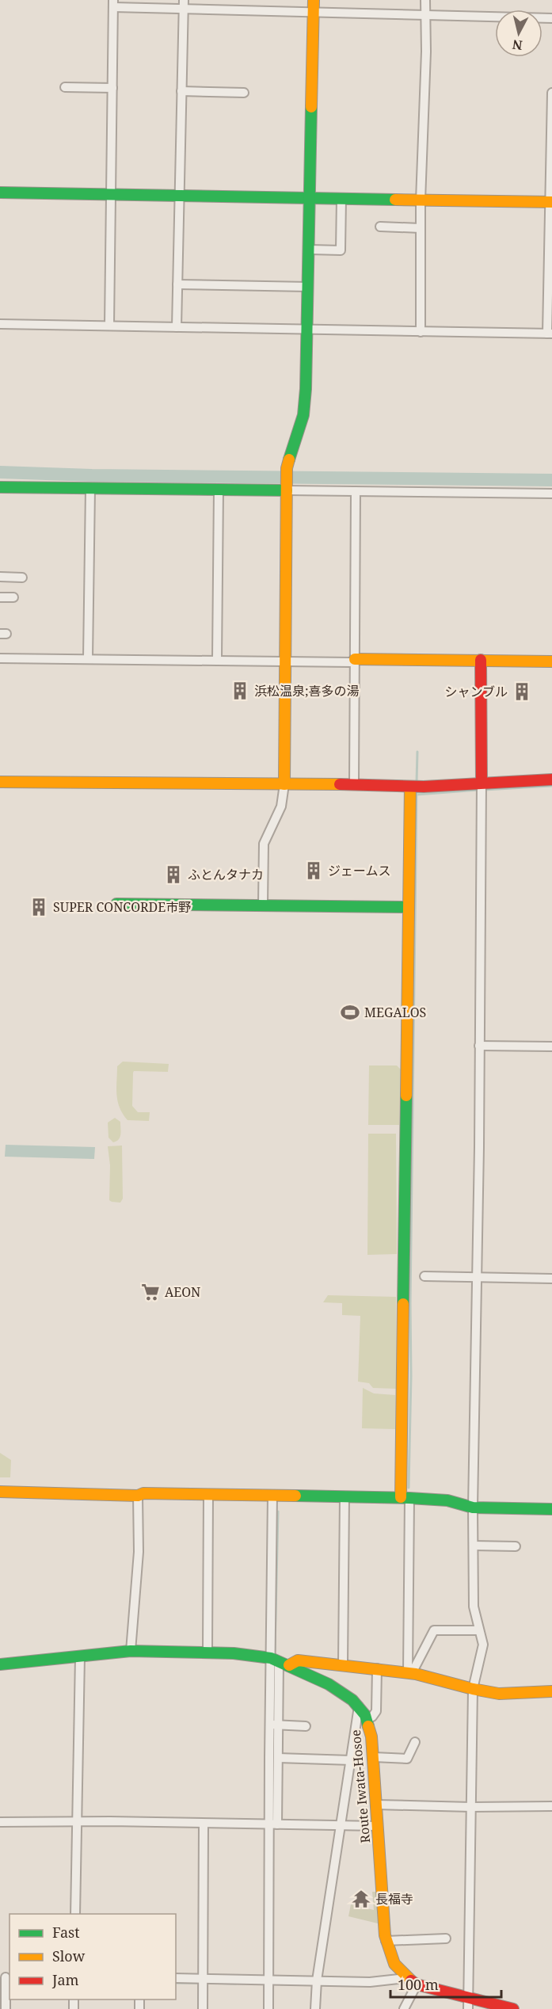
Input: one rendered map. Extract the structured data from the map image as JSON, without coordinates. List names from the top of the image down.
{
  "streets": {
    "street": ["Route Iwata-Hosoe"]
  },
  "places": {
    "building": [
      "浜松温泉;喜多の湯",
      "シャンブル",
      "ジェームス",
      "ふとんタナカ",
      "SUPER CONCORDE市野"
    ],
    "sports": ["MEGALOS"],
    "supermarket": ["AEON"],
    "temple": ["長福寺"]
  },
  "legend": ["Fast", "Slow", "Jam"],
  "scale_bar": "100 m",
  "north": "bottom"
}
